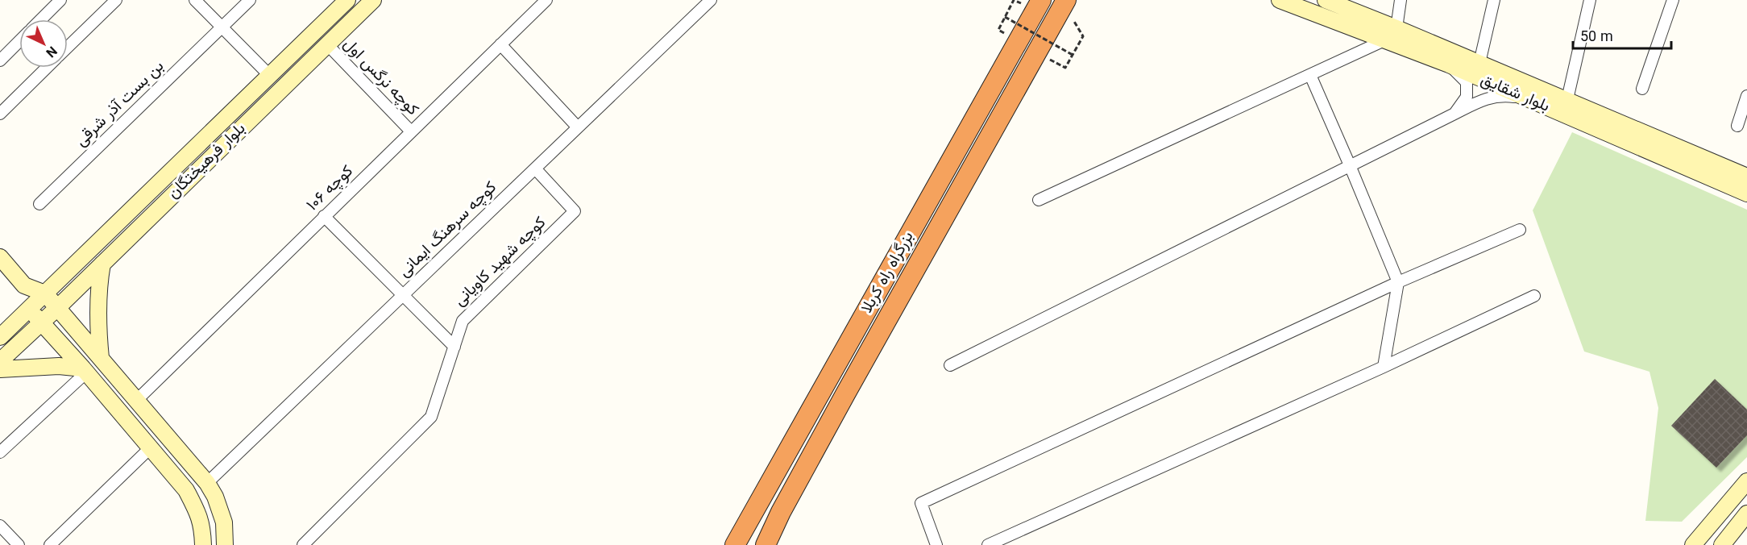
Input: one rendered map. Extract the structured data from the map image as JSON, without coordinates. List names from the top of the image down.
{
  "streets": {
    "highway": ["بزرگراه راه کربلا"],
    "main road": ["بلوار شقایق", "بلوار فرهیختگان"],
    "street": [
      "کوچه نرگس اول",
      "بن بست آذر شرقی",
      "کوچه ۱۰۶",
      "کوچه سرهنگ ایمانی",
      "کوچه شهید کاویانی"
    ]
  },
  "crossings": [
    ["کوچه نرگس اول", "بلوار فرهیختگان"],
    ["کوچه نرگس اول", "کوچه ۱۰۶"],
    ["کوچه سرهنگ ایمانی", "کوچه شهید کاویانی"]
  ],
  "scale_bar": "50 m",
  "north": "bottom right"
}
